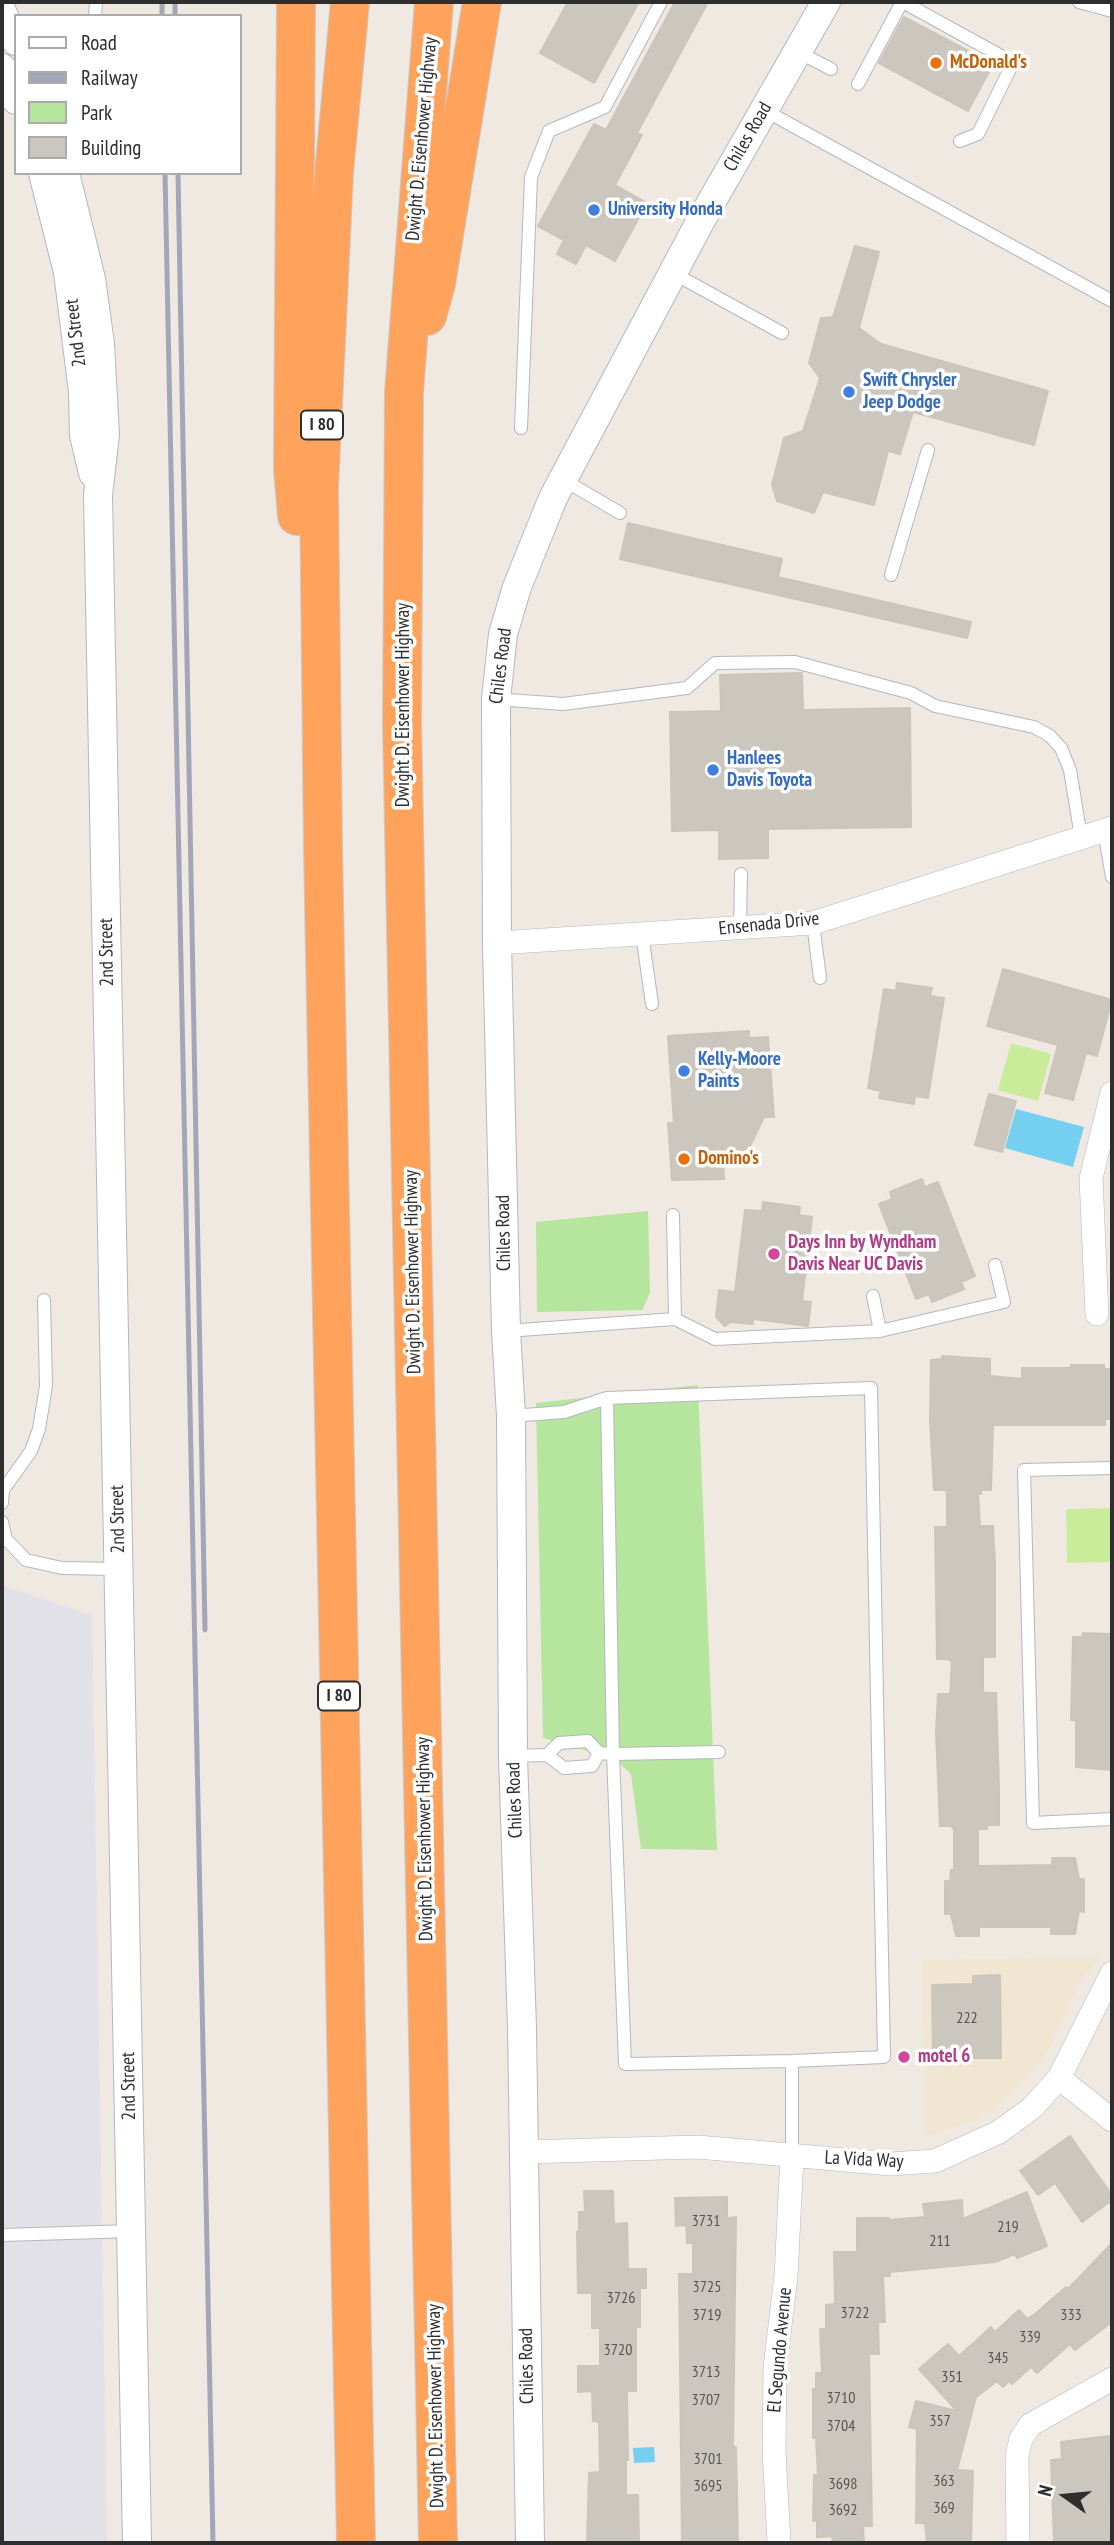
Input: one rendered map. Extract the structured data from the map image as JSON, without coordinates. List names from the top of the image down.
{
  "streets": {
    "highway": ["Dwight D. Eisenhower Highway", "I 80"],
    "street": [
      "Chiles Road",
      "2nd Street",
      "Ensenada Drive",
      "La Vida Way",
      "El Segundo Avenue"
    ]
  },
  "crossings": [
    ["Chiles Road", "Ensenada Drive"],
    ["Chiles Road", "La Vida Way"],
    ["La Vida Way", "El Segundo Avenue"]
  ],
  "places": [
    "McDonald's",
    "University Honda",
    "Swift Chrysler Jeep Dodge",
    "Hanlees Davis Toyota",
    "Kelly-Moore Paints",
    "Domino's",
    "Days Inn by Wyndham Davis Near UC Davis",
    "motel 6"
  ],
  "house_numbers": [
    "222",
    "3731",
    "219",
    "211",
    "3725",
    "3726",
    "3722",
    "3719",
    "333",
    "339",
    "3720",
    "345",
    "3713",
    "351",
    "3710",
    "3707",
    "357",
    "3704",
    "3701",
    "363",
    "3698",
    "3695",
    "369",
    "3692"
  ],
  "legend": [
    "Road",
    "Railway",
    "Park",
    "Building"
  ],
  "north": "left"
}
